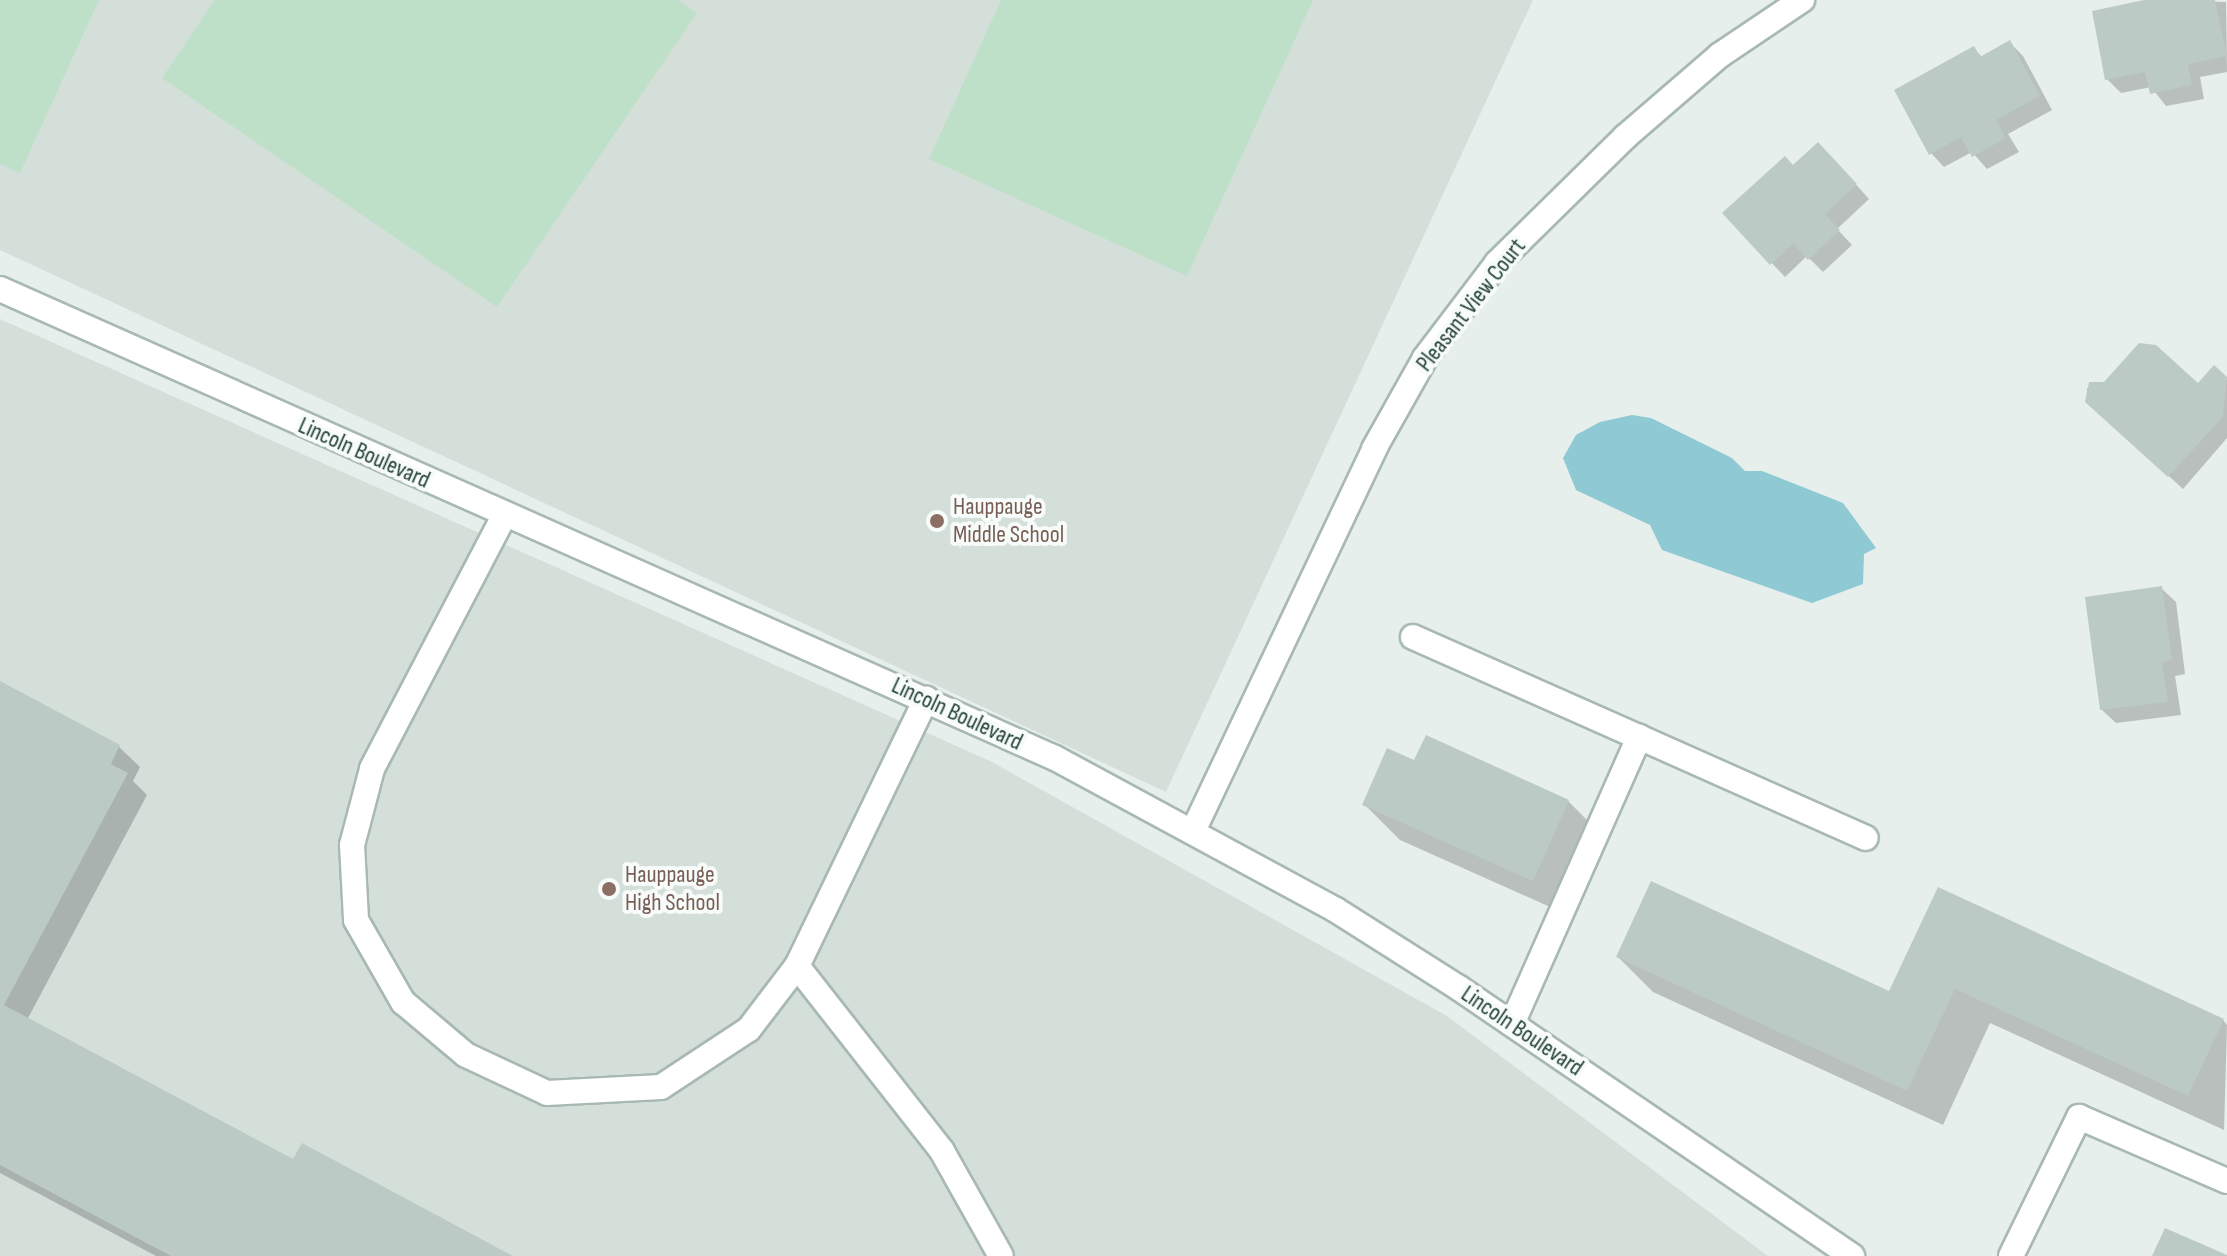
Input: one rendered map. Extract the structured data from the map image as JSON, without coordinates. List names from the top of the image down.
{
  "streets": {
    "street": ["Pleasant View Court", "Lincoln Boulevard"]
  },
  "crossings": [
    ["Pleasant View Court", "Lincoln Boulevard"]
  ],
  "places": ["Hauppauge Middle School", "Hauppauge High School"]
}
